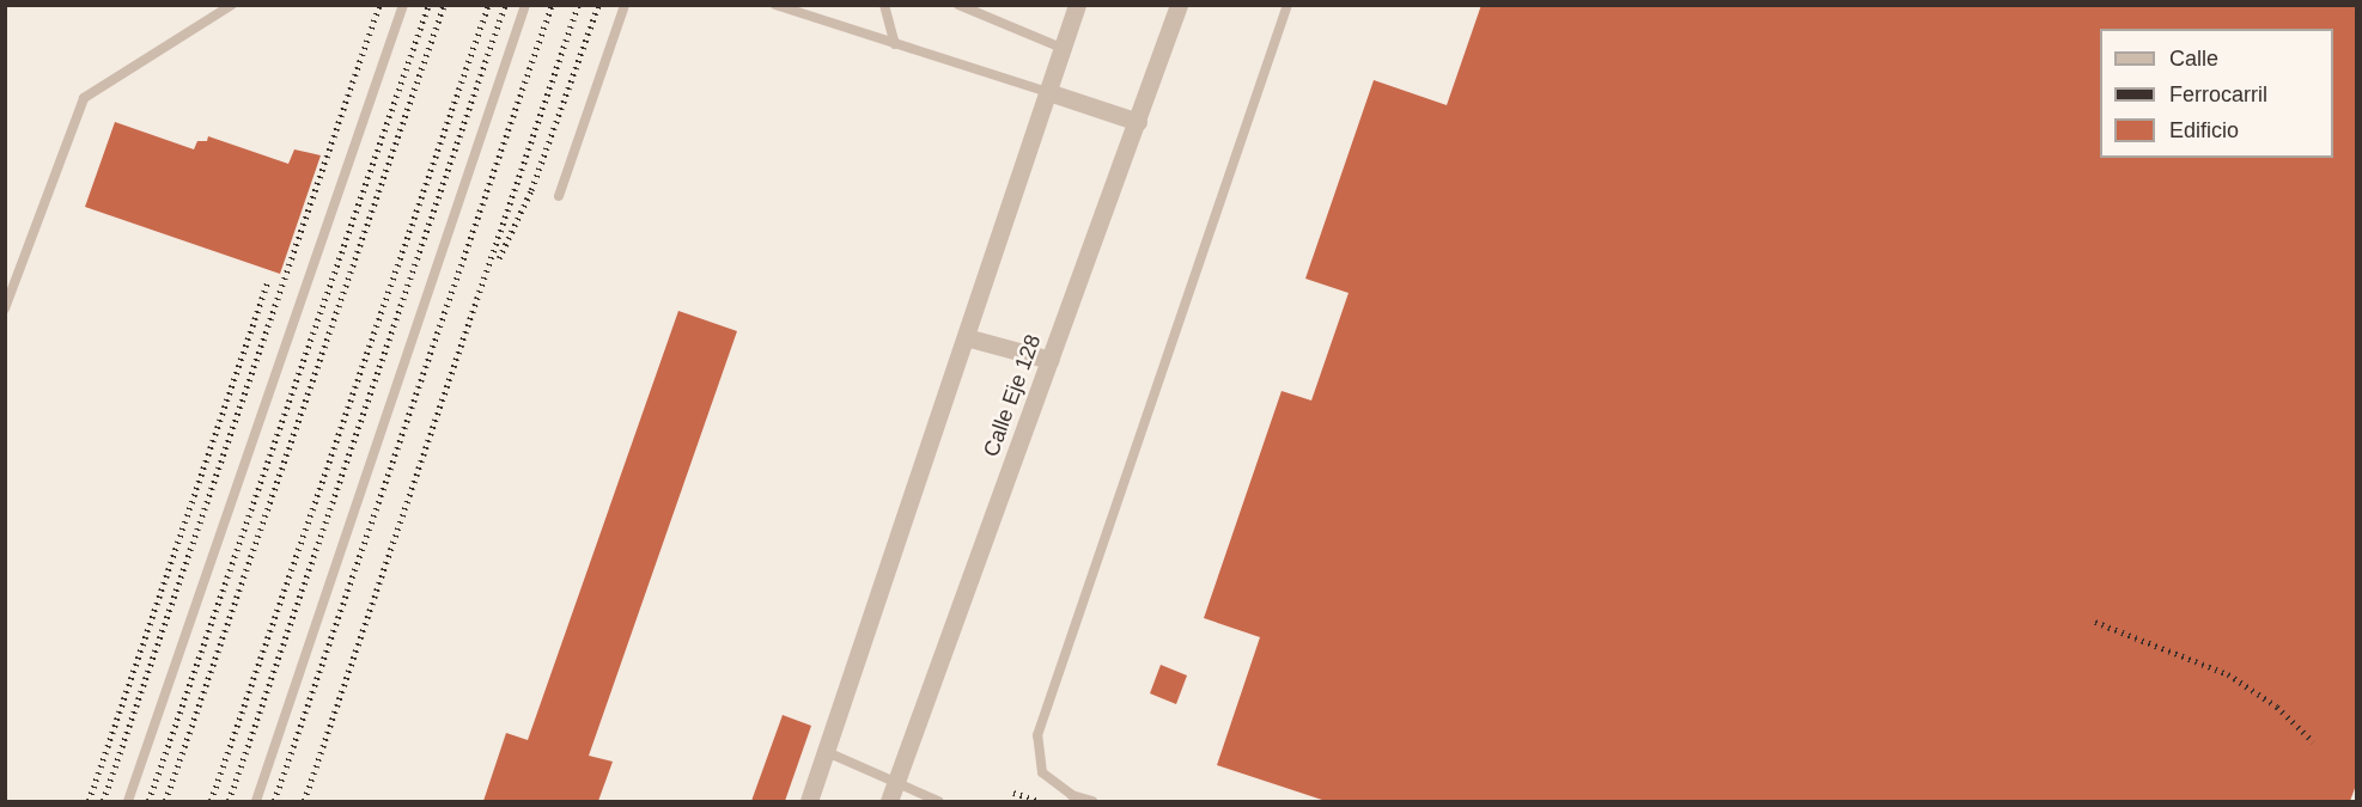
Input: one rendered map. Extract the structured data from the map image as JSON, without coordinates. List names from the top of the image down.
{
  "streets": {
    "street": ["Calle Eje 128"]
  },
  "legend": ["Calle", "Ferrocarril", "Edificio"]
}
